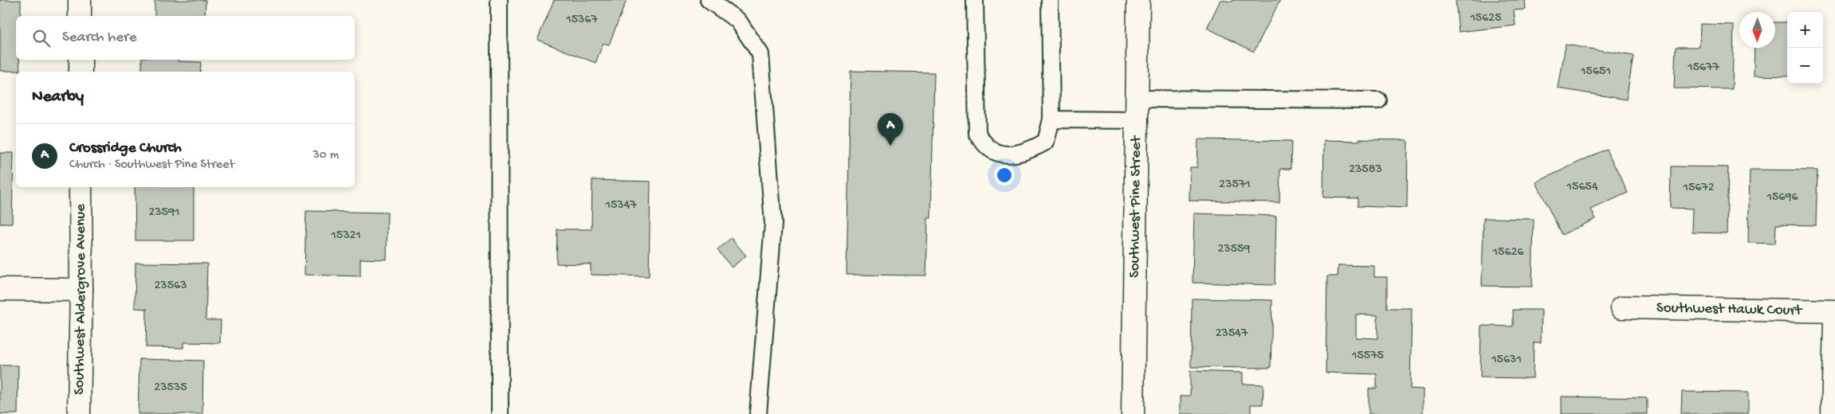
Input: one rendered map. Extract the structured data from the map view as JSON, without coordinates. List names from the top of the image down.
{
  "streets": {
    "street": ["Southwest Pine Street", "Southwest Aldergrove Avenue", "Southwest Hawk Court"]
  },
  "house_numbers": [
    "15625",
    "15367",
    "15677",
    "15651",
    "23583",
    "23571",
    "15654",
    "15672",
    "15696",
    "15347",
    "23591",
    "15321",
    "23559",
    "15626",
    "23563",
    "23547",
    "15575",
    "15631",
    "23535"
  ],
  "north": "bottom",
  "page": {
    "map_buttons": ["+", "−"],
    "search": "Search here",
    "heading": "Nearby",
    "pins": "A",
    "list": [
      {
        "mark": "A",
        "name": "Crossridge Church",
        "note": "Church · Southwest Pine Street",
        "value": "30 m"
      }
    ]
  }
}
